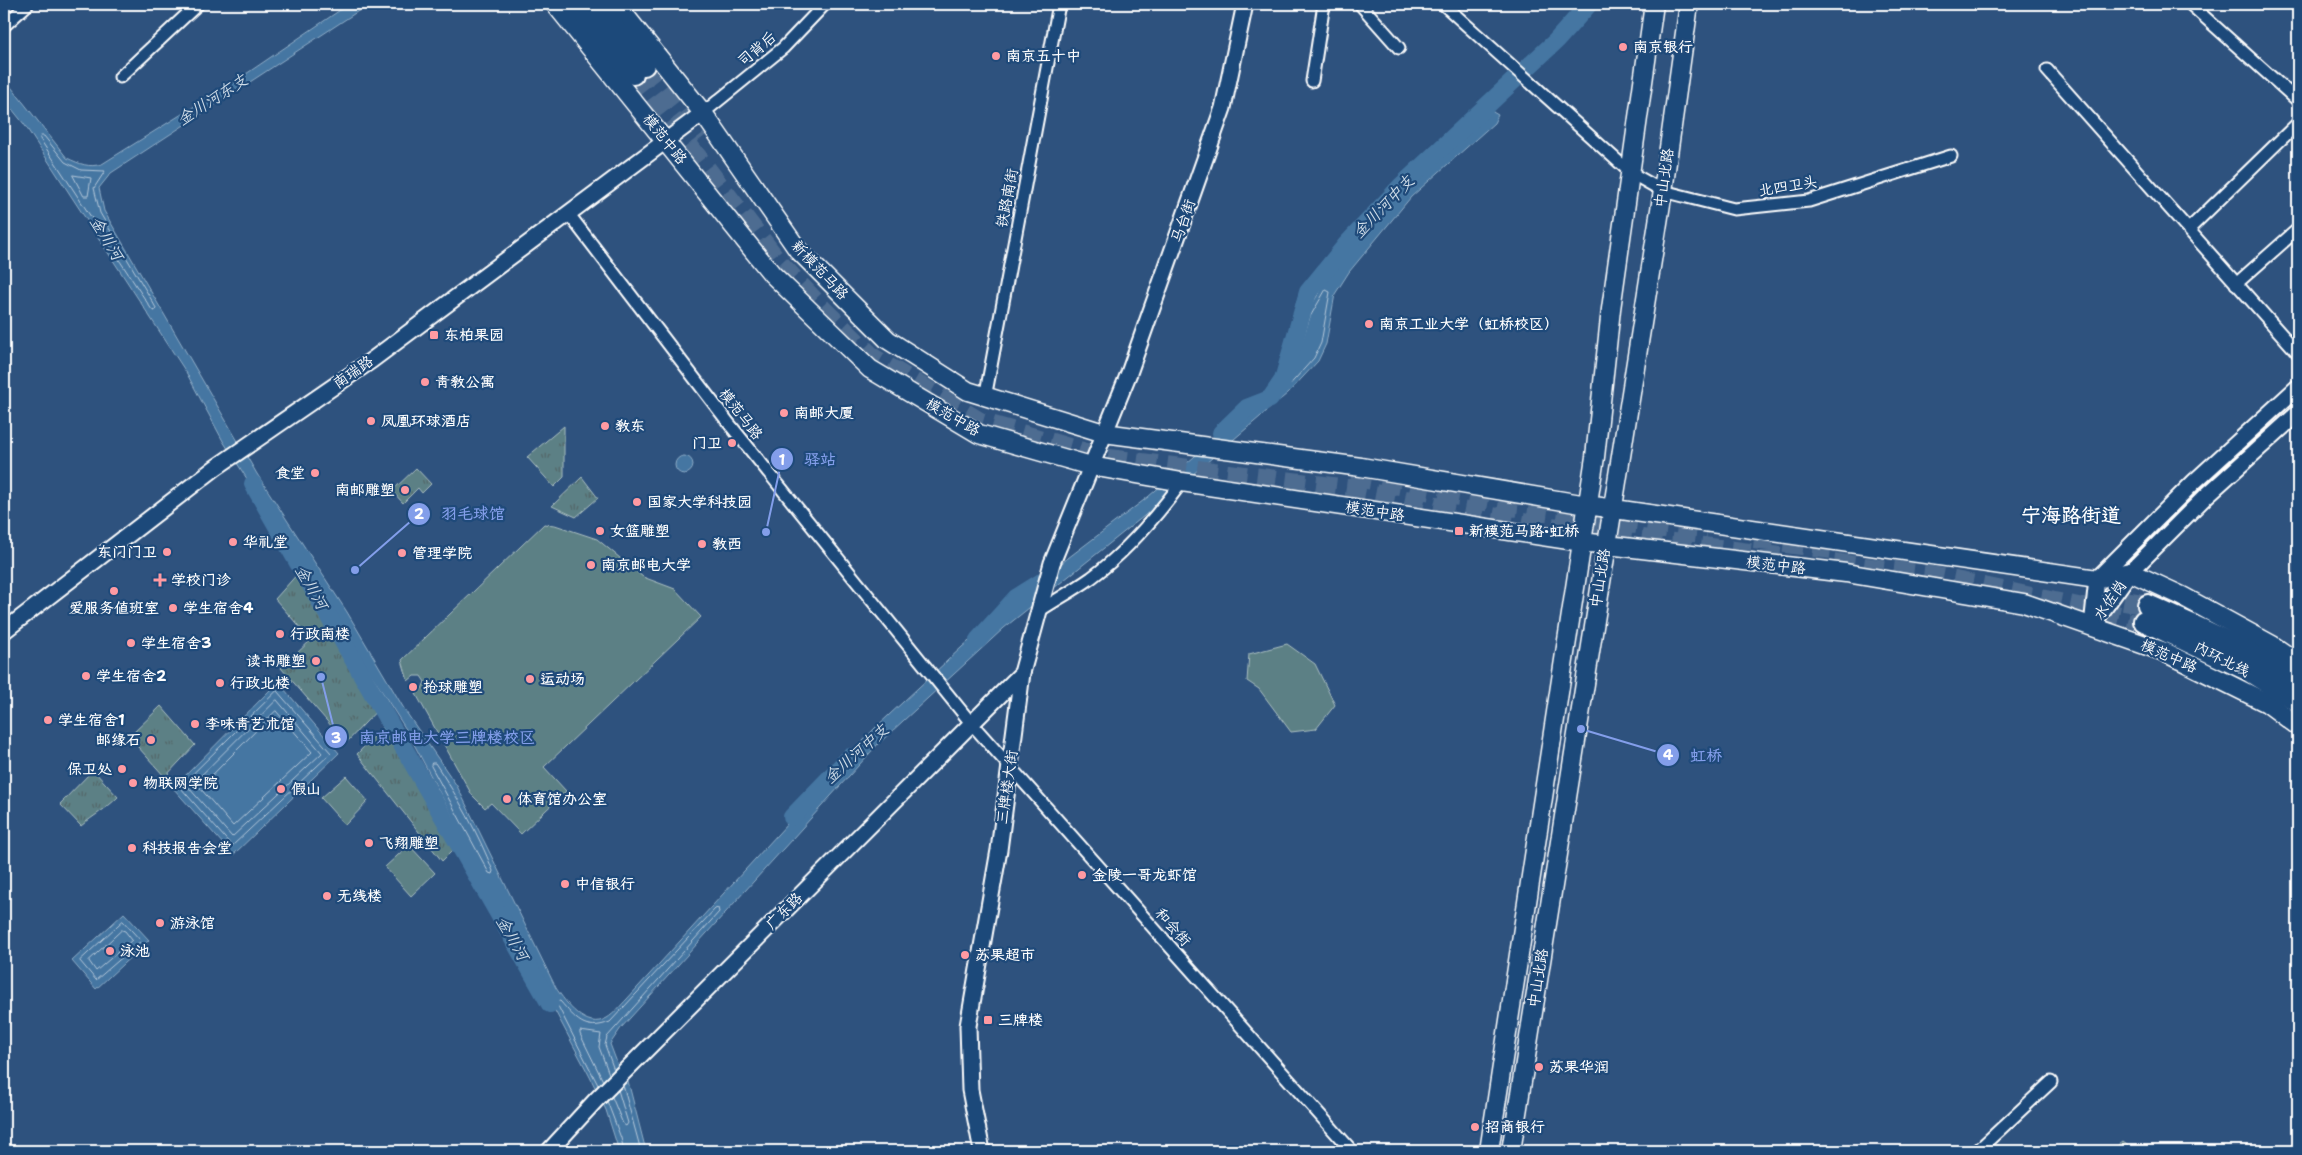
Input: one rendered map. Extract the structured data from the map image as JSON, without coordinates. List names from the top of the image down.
{
  "streets": {
    "highway": ["内环北线"],
    "main road": ["模范中路", "中山北路", "新模范马路"],
    "street": [
      "司背后",
      "北四卫头",
      "铁路南街",
      "马台街",
      "南瑞路",
      "模范马路",
      "水佐岗",
      "三牌楼大街",
      "广东路",
      "和会街"
    ]
  },
  "crossings": [
    ["司背后", "新模范马路"],
    ["司背后", "南瑞路"],
    ["模范中路", "中山北路"],
    ["模范中路", "南瑞路"],
    ["模范中路", "水佐岗"],
    ["模范中路", "三牌楼大街"],
    ["中山北路", "北四卫头"],
    ["铁路南街", "新模范马路"],
    ["马台街", "新模范马路"],
    ["马台街", "三牌楼大街"],
    ["新模范马路", "南瑞路"],
    ["新模范马路", "三牌楼大街"],
    ["南瑞路", "模范马路"],
    ["模范马路", "广东路"],
    ["模范马路", "和会街"],
    ["三牌楼大街", "广东路"],
    ["三牌楼大街", "和会街"],
    ["广东路", "和会街"]
  ],
  "districts": ["宁海路街道"],
  "water": ["金川河东支", "金川河中支", "金川河"],
  "places": {
    "other": [
      "南京银行",
      "南京五十中",
      "南京工业大学（虹桥校区）",
      "青教公寓",
      "南邮大厦",
      "凤凰环球酒店",
      "教东",
      "门卫",
      "食堂",
      "南邮雕塑",
      "国家大学科技园",
      "女篮雕塑",
      "驿站",
      "华礼堂",
      "教西",
      "东门门卫",
      "管理学院",
      "南京邮电大学",
      "羽毛球馆",
      "爱服务值班室",
      "学生宿舍4",
      "行政南楼",
      "学生宿舍3",
      "读书雕塑",
      "学生宿舍2",
      "南京邮电大学三牌楼校区",
      "运动场",
      "行政北楼",
      "抢球雕塑",
      "学生宿舍1",
      "李味青艺术馆",
      "虹桥",
      "邮缘石",
      "保卫处",
      "物联网学院",
      "假山",
      "体育馆办公室",
      "飞翔雕塑",
      "科技报告会堂",
      "金陵一哥龙虾馆",
      "中信银行",
      "无线楼",
      "游泳馆",
      "泳池",
      "苏果超市",
      "苏果华润",
      "招商银行"
    ],
    "transit": ["东柏果园", "新模范马路·虹桥", "三牌楼"],
    "health": ["学校门诊"]
  }
}
